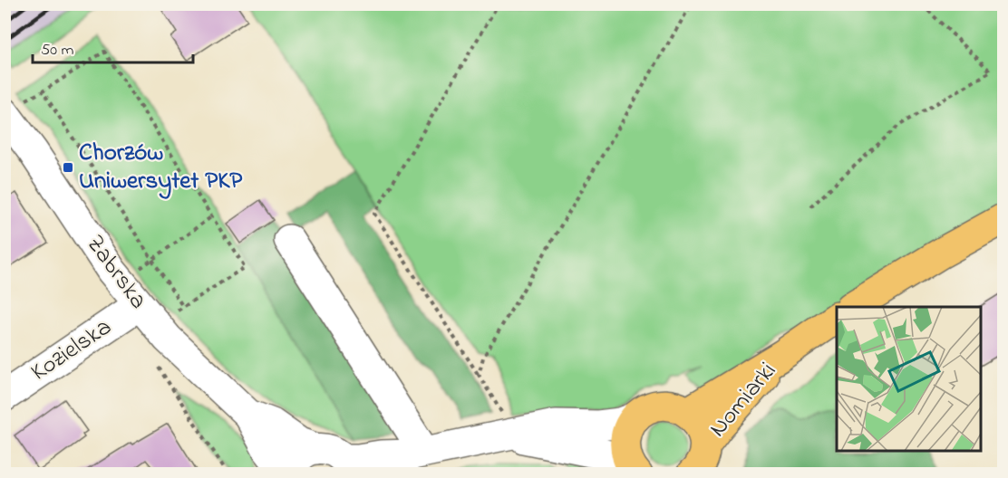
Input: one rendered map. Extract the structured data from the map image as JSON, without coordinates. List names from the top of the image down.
{
  "streets": {
    "main road": ["Nomiarki"],
    "street": ["Zabrska", "Kozielska"]
  },
  "crossings": [
    ["Zabrska", "Kozielska"]
  ],
  "places": {
    "transit": ["Chorzów Uniwersytet PKP"]
  },
  "scale_bar": "50 m"
}
